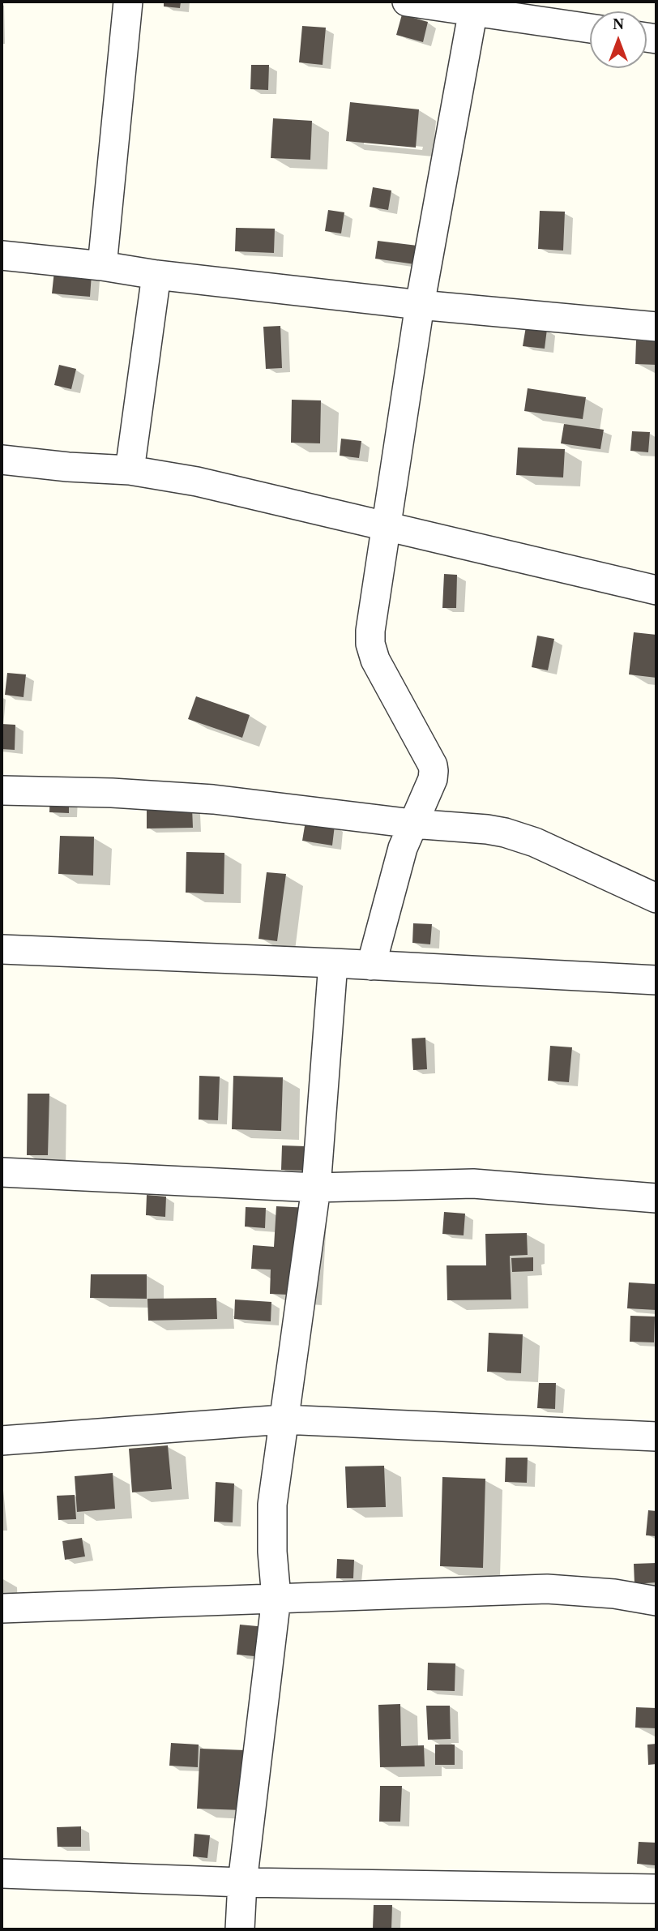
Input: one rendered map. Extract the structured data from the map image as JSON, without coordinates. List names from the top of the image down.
{
  "north": "top"
}
